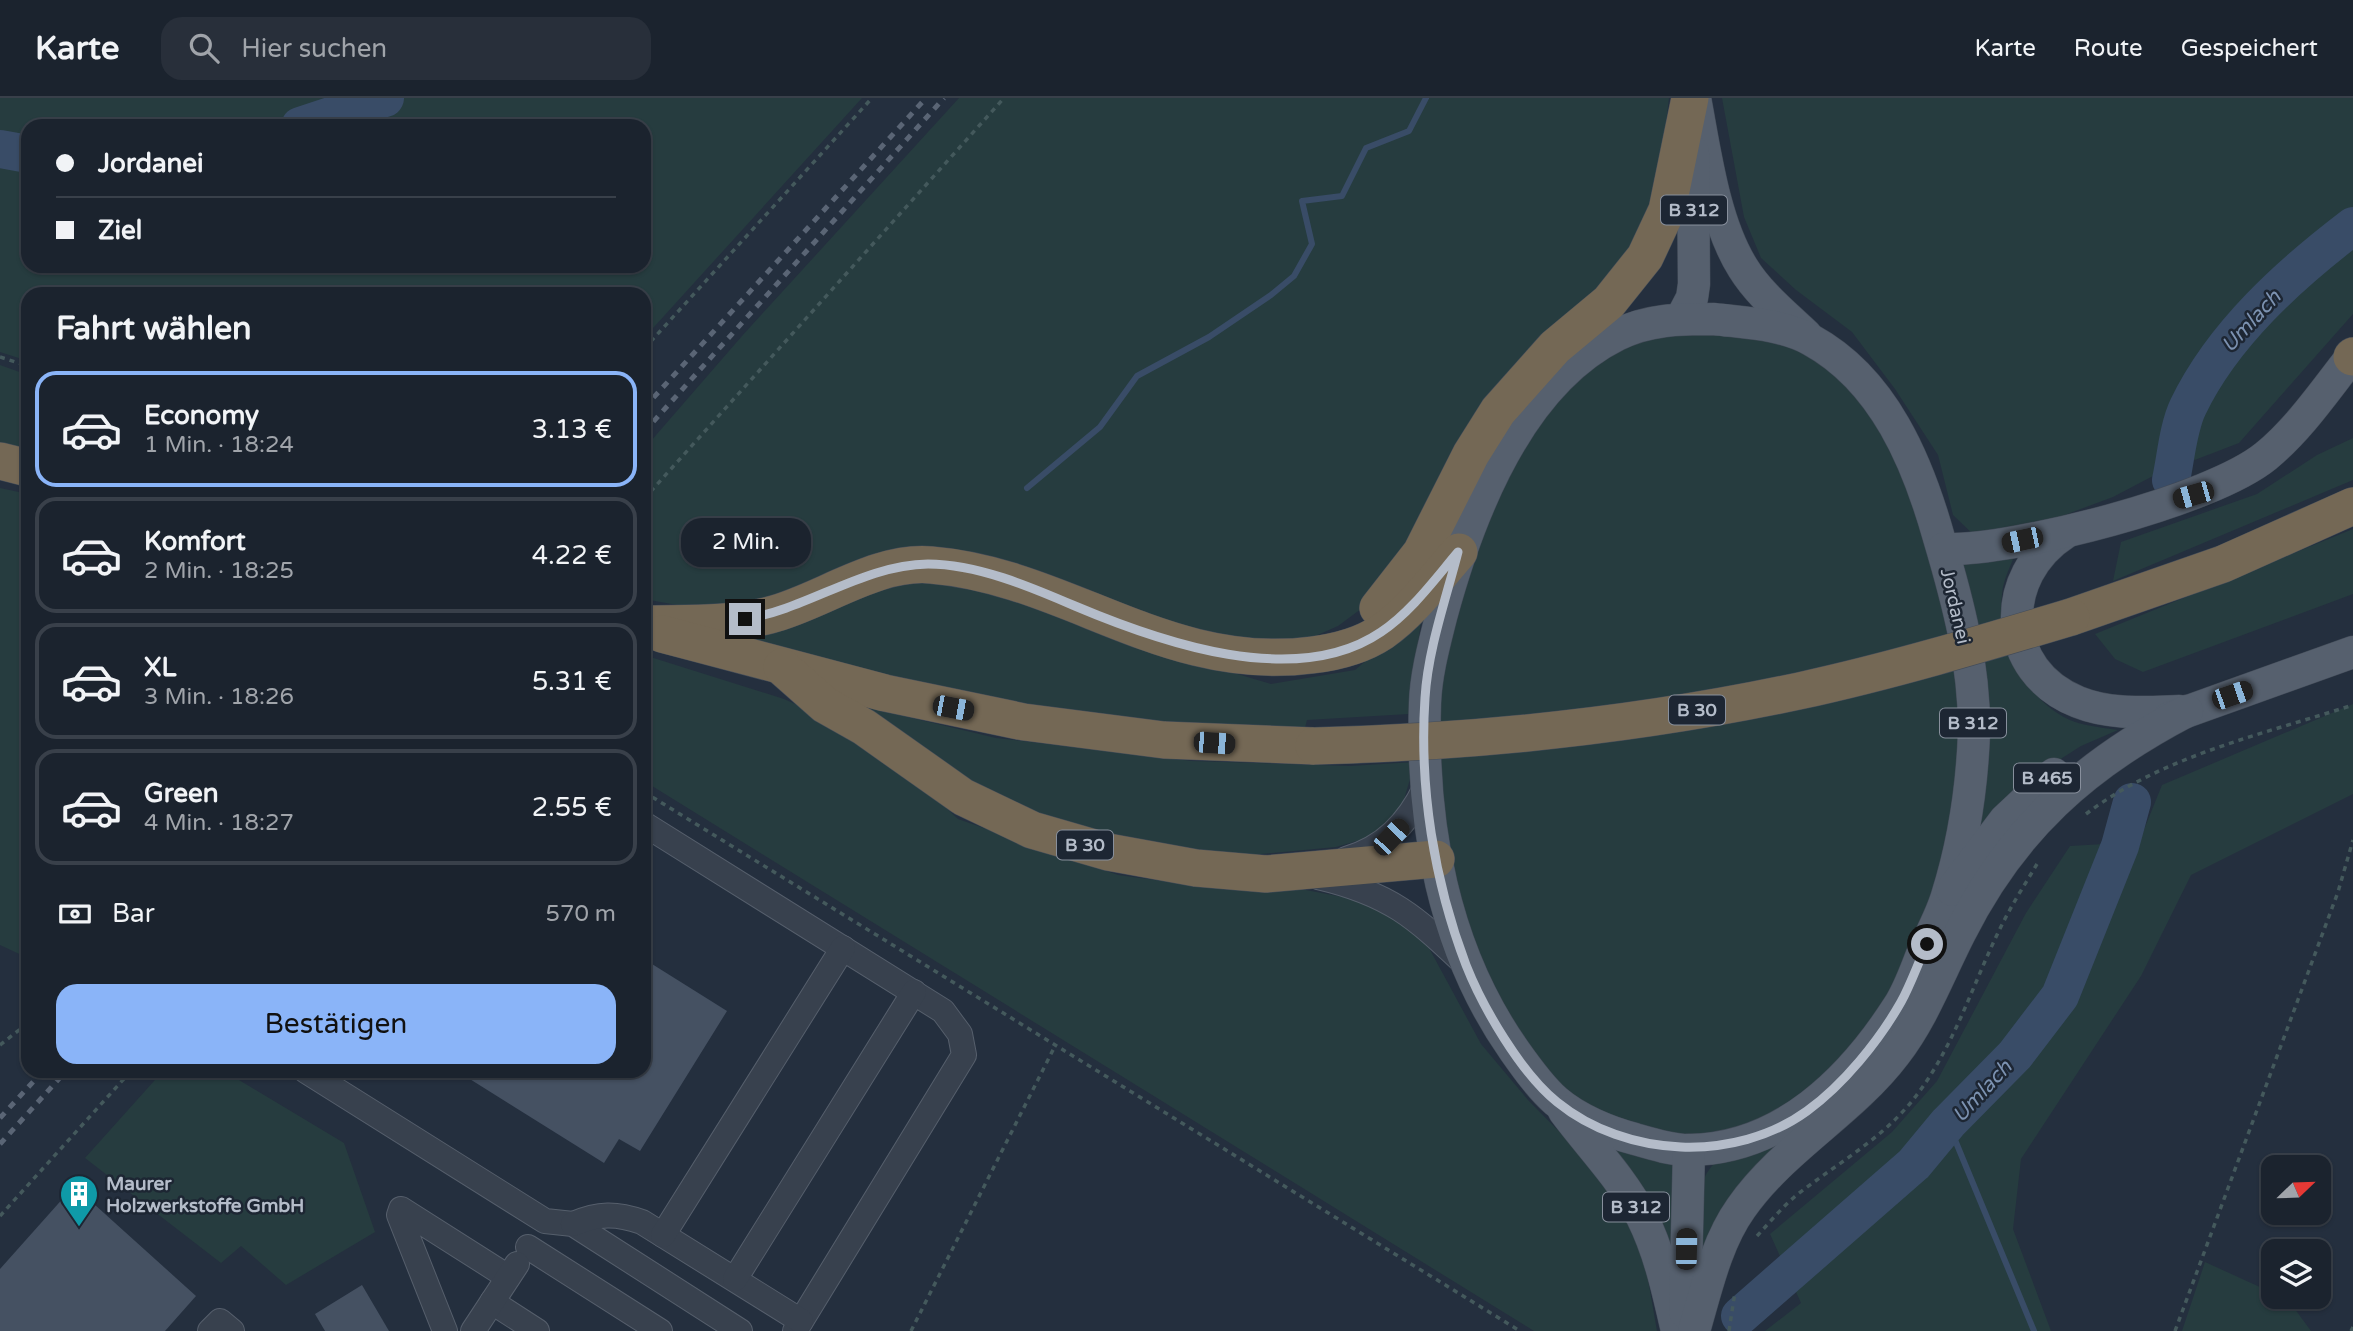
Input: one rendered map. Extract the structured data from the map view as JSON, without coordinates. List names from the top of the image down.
{
  "streets": {
    "highway": ["B 30"],
    "main road": ["B 312", "Jordanei", "B 465"]
  },
  "crossings": [
    ["B 312", "Jordanei"],
    ["B 312", "B 30"],
    ["Jordanei", "B 30"],
    ["Jordanei", "B 465"]
  ],
  "water": ["Umlach"],
  "places": {
    "building": ["Maurer Holzwerkstoffe GmbH"]
  },
  "north": "top right",
  "page": {
    "header": "Karte",
    "search": "Hier suchen",
    "nav": ["Karte", "Route", "Gespeichert"],
    "banner": ["Jordanei", "Ziel"],
    "heading": "Fahrt wählen",
    "list": [
      {
        "name": "Economy",
        "note": "1 Min. · 18:24",
        "value": "3.13 €"
      },
      {
        "name": "Komfort",
        "note": "2 Min. · 18:25",
        "value": "4.22 €"
      },
      {
        "name": "XL",
        "note": "3 Min. · 18:26",
        "value": "5.31 €"
      },
      {
        "name": "Green",
        "note": "4 Min. · 18:27",
        "value": "2.55 €"
      }
    ],
    "bubble": "2 Min.",
    "pay": ["Bar", "570 m"],
    "buttons": "Bestätigen"
  }
}
